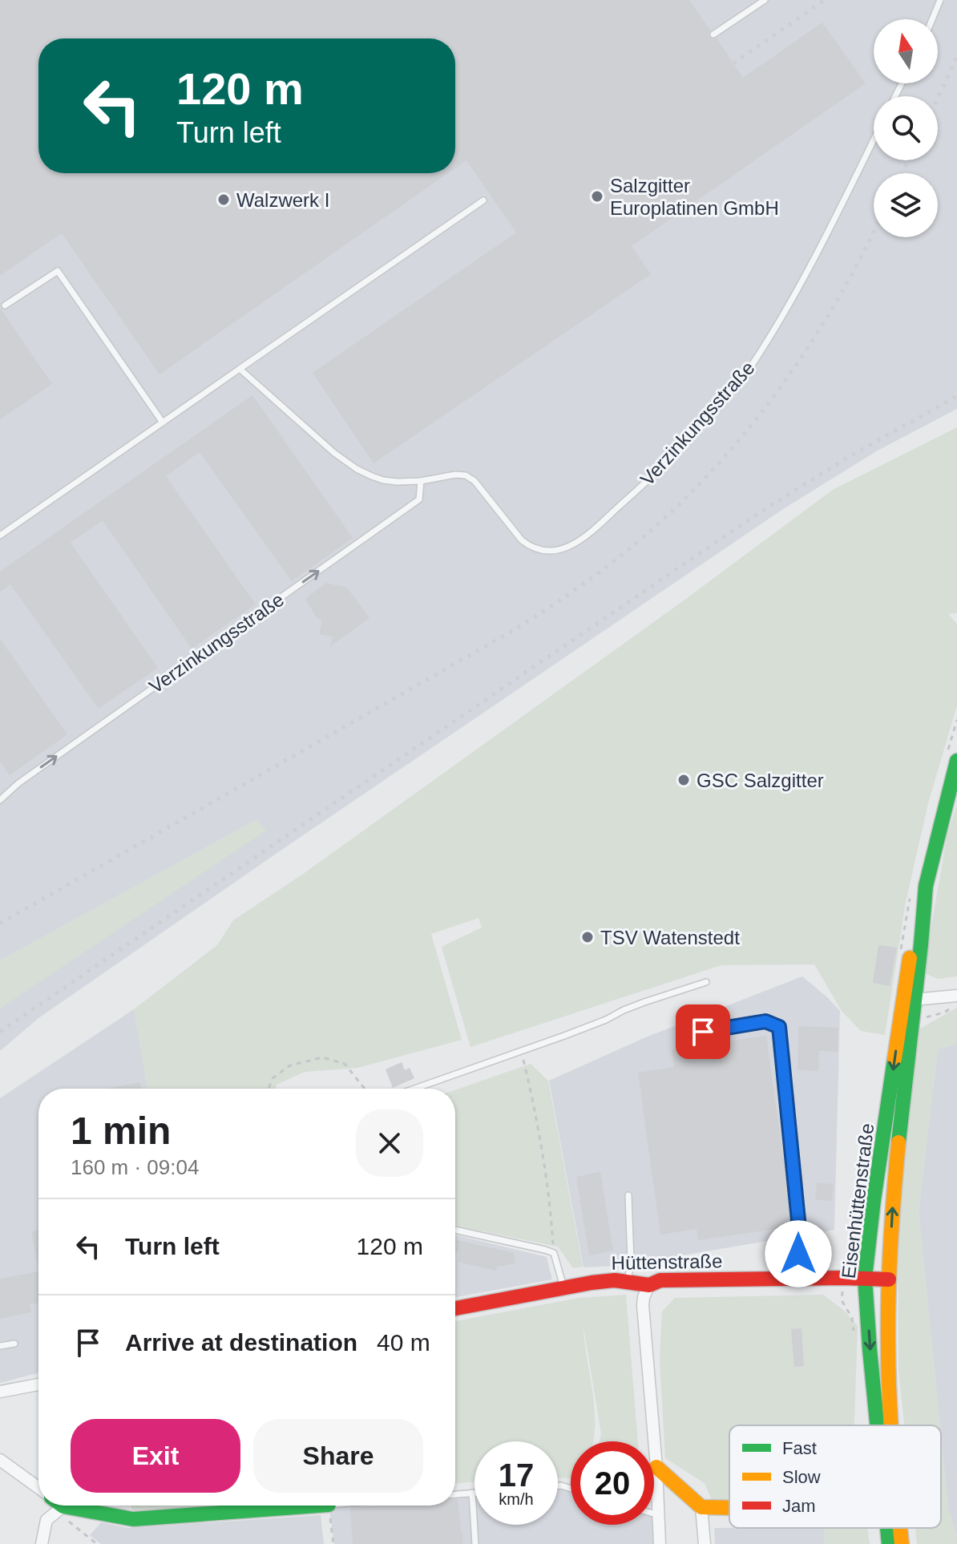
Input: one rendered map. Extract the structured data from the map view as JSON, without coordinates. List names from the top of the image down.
{
  "streets": {
    "street": ["Eisenhüttenstraße", "Hüttenstraße"],
    "lane": ["Verzinkungsstraße"]
  },
  "crossings": [
    ["Eisenhüttenstraße", "Hüttenstraße"]
  ],
  "one_way": ["Verzinkungsstraße"],
  "places": [
    "Salzgitter Europlatinen GmbH",
    "Walzwerk I",
    "GSC Salzgitter",
    "TSV Watenstedt"
  ],
  "legend": ["Fast", "Slow", "Jam"],
  "north": "top",
  "page": {
    "turn": ["120 m", "Turn left"],
    "heading": ["1 min", "160 m · 09:04"],
    "list": [
      {
        "name": "Turn left",
        "value": "120 m"
      },
      {
        "name": "Arrive at destination",
        "value": "40 m"
      }
    ],
    "buttons": ["Exit", "Share"],
    "speed": "17 km/h",
    "limit": "20"
  }
}
